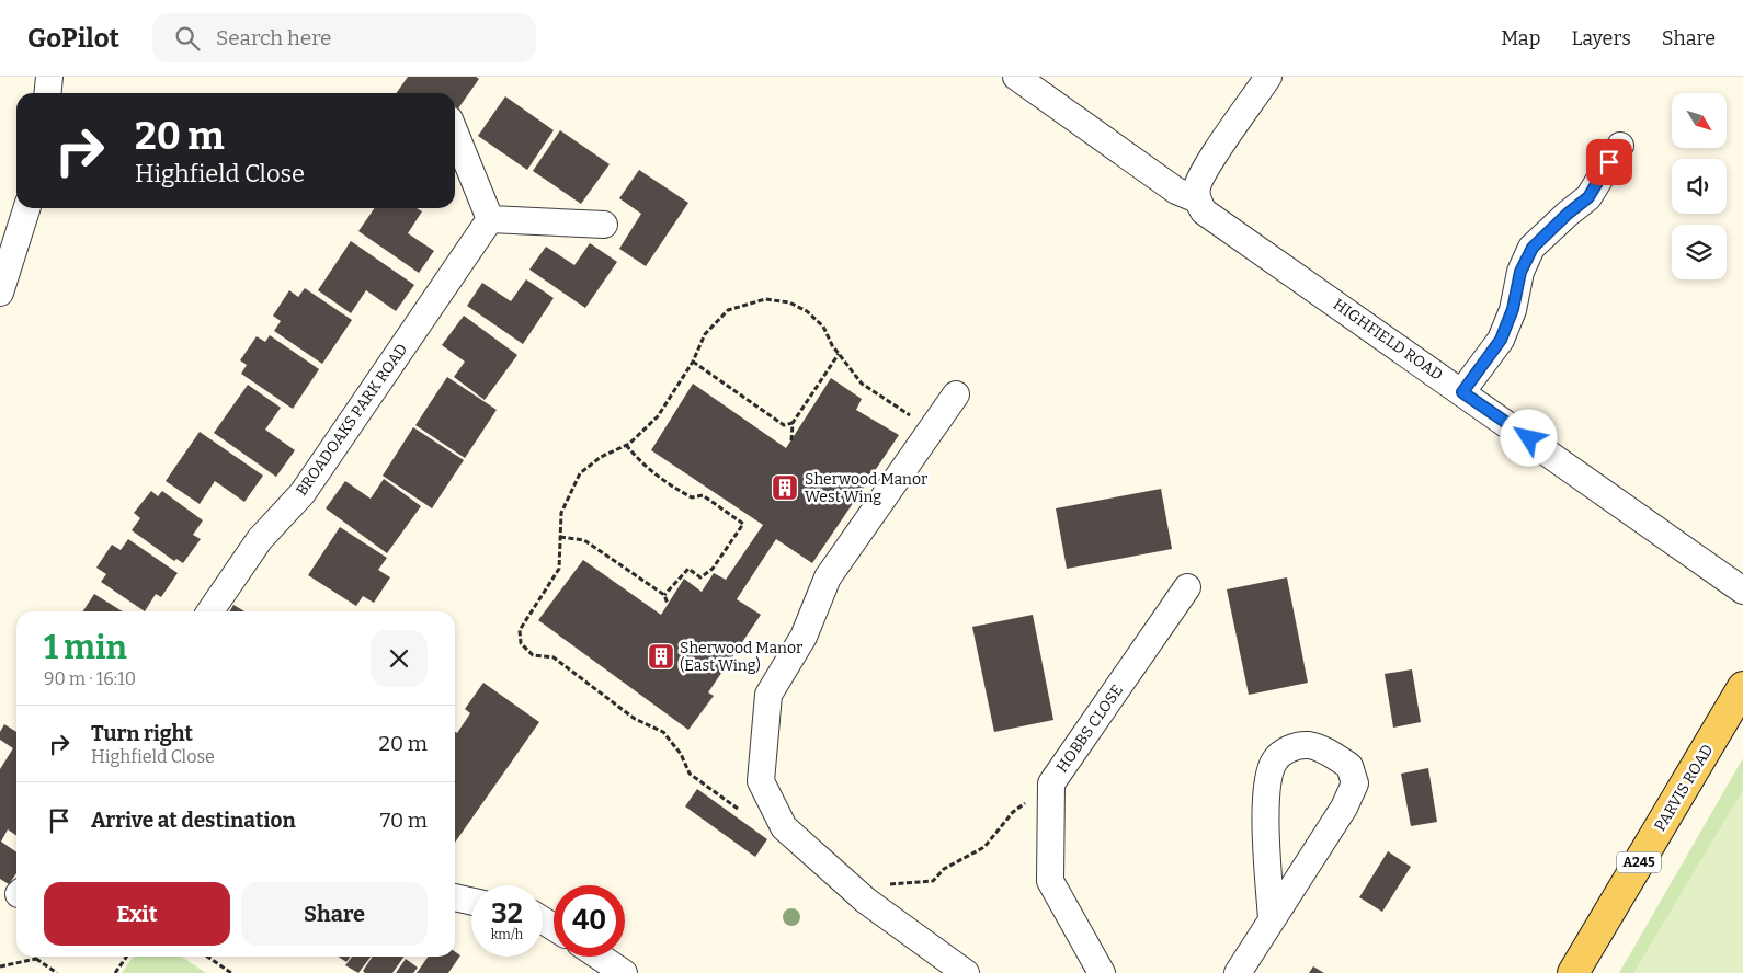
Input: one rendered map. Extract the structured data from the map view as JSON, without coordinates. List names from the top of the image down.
{
  "streets": {
    "main road": ["PARVIS ROAD", "A245"],
    "street": ["HIGHFIELD ROAD", "BROADOAKS PARK ROAD", "HOBBS CLOSE"]
  },
  "places": {
    "building": ["Sherwood Manor West Wing", "Sherwood Manor (East Wing)"]
  },
  "north": "bottom right",
  "page": {
    "header": "GoPilot",
    "search": "Search here",
    "nav": ["Map", "Layers", "Share"],
    "turn": ["20 m", "Highfield Close"],
    "heading": ["1 min", "90 m · 16:10"],
    "list": [
      {
        "name": "Turn right",
        "note": "Highfield Close",
        "value": "20 m"
      },
      {
        "name": "Arrive at destination",
        "value": "70 m"
      }
    ],
    "buttons": ["Exit", "Share"],
    "speed": "32 km/h",
    "limit": "40"
  }
}
